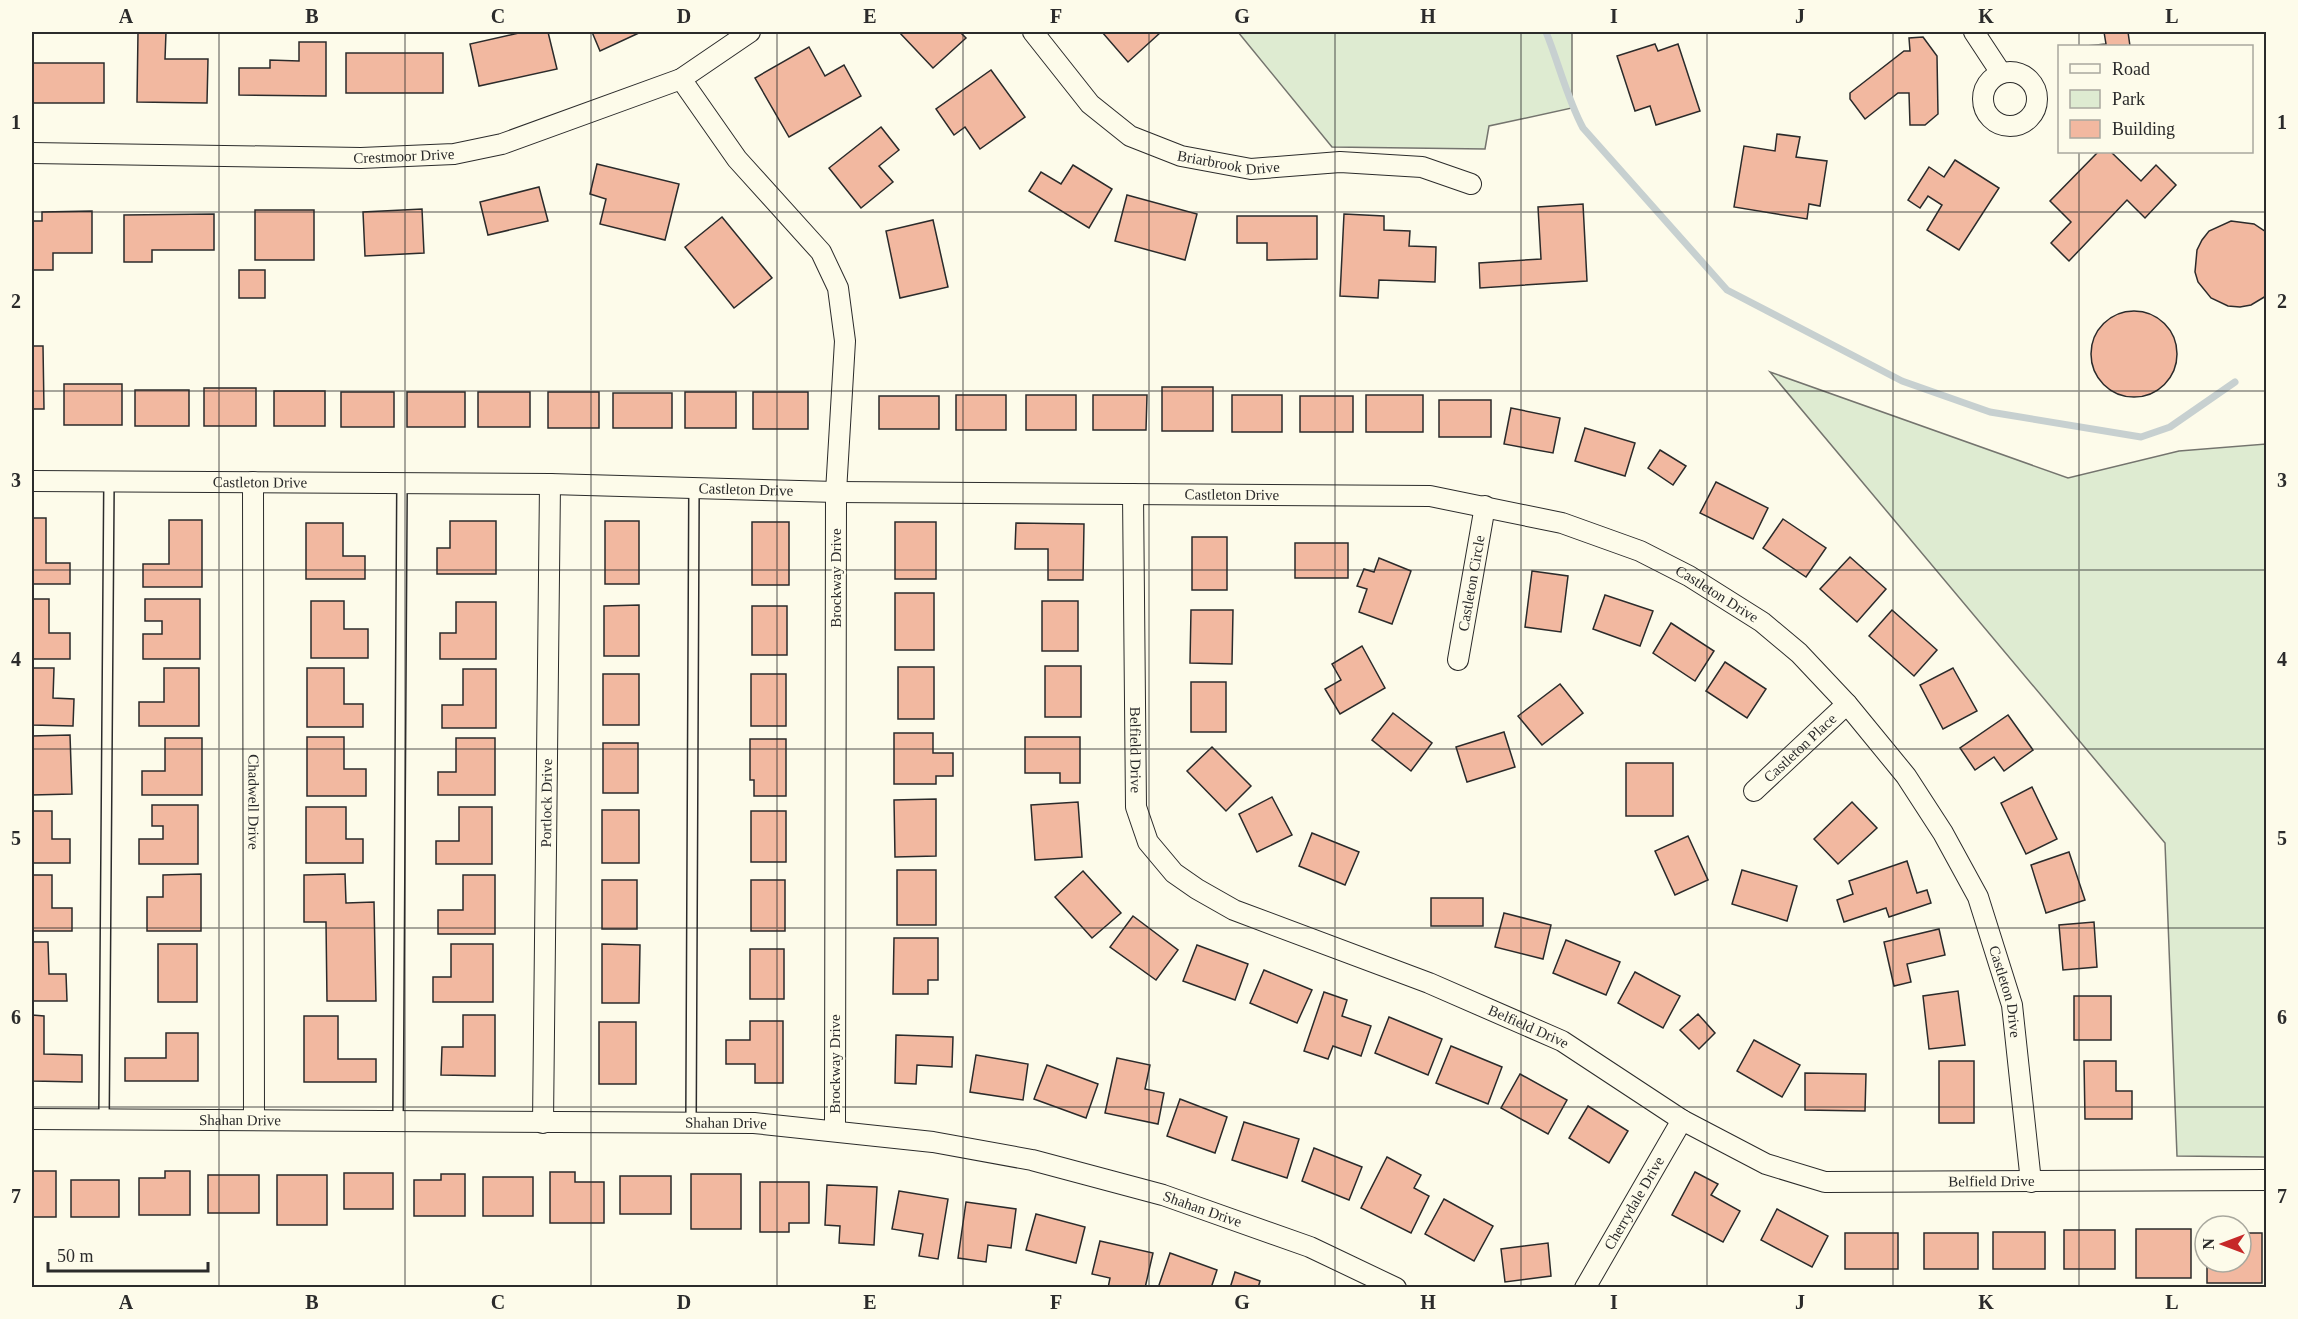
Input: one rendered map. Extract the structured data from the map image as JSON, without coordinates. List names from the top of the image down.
{
  "streets": {
    "street": [
      "Crestmoor Drive",
      "Briarbrook Drive",
      "Castleton Drive",
      "Brockway Drive",
      "Castleton Circle",
      "Castleton Place",
      "Belfield Drive",
      "Chadwell Drive",
      "Portlock Drive",
      "Shahan Drive",
      "Cherrydale Drive"
    ]
  },
  "crossings": [
    ["Crestmoor Drive", "Brockway Drive"],
    ["Castleton Drive", "Brockway Drive"],
    ["Castleton Drive", "Castleton Circle"],
    ["Castleton Drive", "Castleton Place"],
    ["Castleton Drive", "Belfield Drive"],
    ["Castleton Drive", "Chadwell Drive"],
    ["Castleton Drive", "Portlock Drive"],
    ["Brockway Drive", "Shahan Drive"],
    ["Belfield Drive", "Cherrydale Drive"],
    ["Chadwell Drive", "Shahan Drive"],
    ["Portlock Drive", "Shahan Drive"]
  ],
  "legend": ["Road", "Park", "Building"],
  "scale_bar": "50 m",
  "north": "left",
  "grid": {
    "columns": [
      "A",
      "B",
      "C",
      "D",
      "E",
      "F",
      "G",
      "H",
      "I",
      "J",
      "K",
      "L"
    ],
    "rows": [
      "1",
      "2",
      "3",
      "4",
      "5",
      "6",
      "7"
    ]
  }
}
